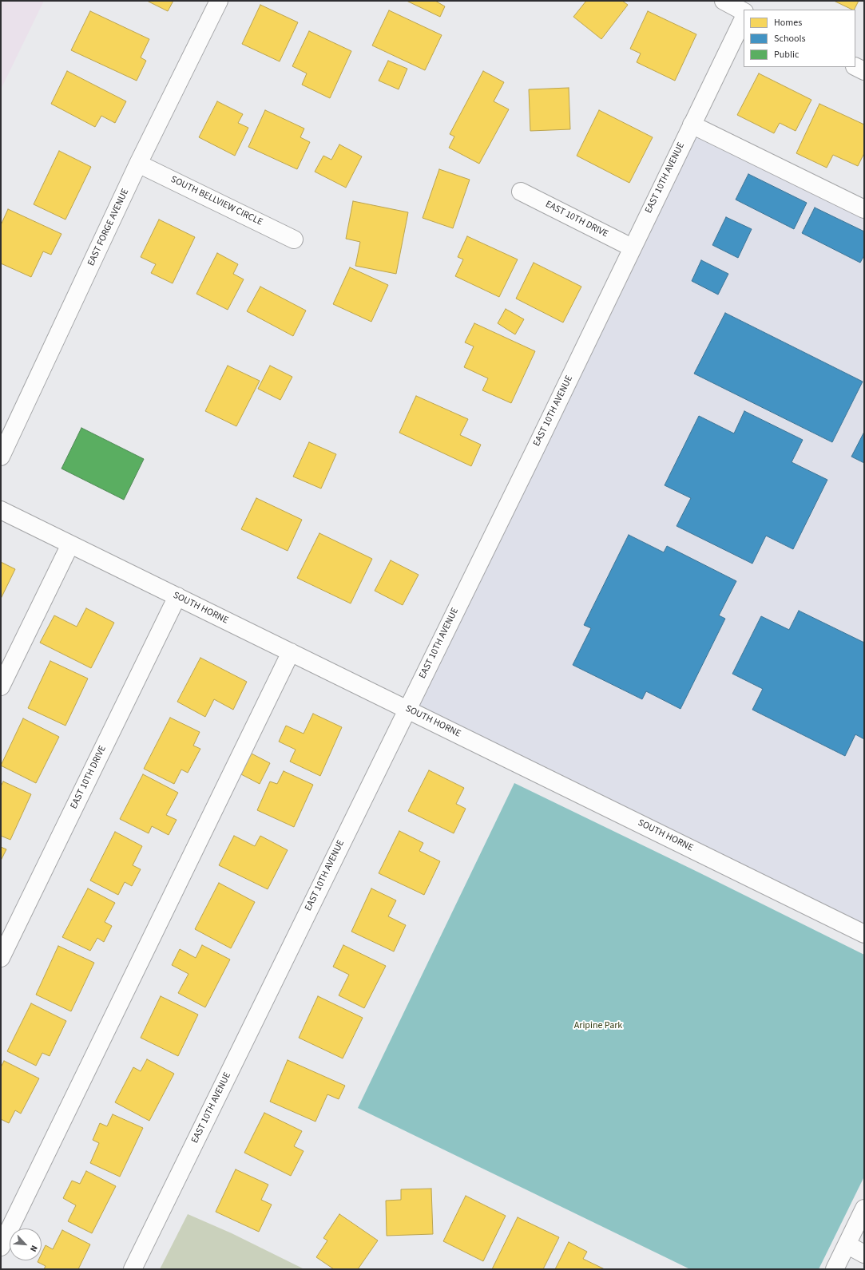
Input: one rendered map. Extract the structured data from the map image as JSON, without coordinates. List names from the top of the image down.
{
  "streets": {
    "street": [
      "EAST 10TH AVENUE",
      "SOUTH BELLVIEW CIRCLE",
      "EAST 10TH DRIVE",
      "EAST FORGE AVENUE",
      "SOUTH HORNE"
    ]
  },
  "crossings": [
    ["EAST 10TH AVENUE", "EAST 10TH DRIVE"],
    ["EAST 10TH AVENUE", "SOUTH HORNE"],
    ["SOUTH BELLVIEW CIRCLE", "EAST FORGE AVENUE"],
    ["EAST 10TH DRIVE", "SOUTH HORNE"]
  ],
  "parks": ["Aripine Park"],
  "legend": ["Homes", "Schools", "Public"],
  "north": "bottom right"
}
